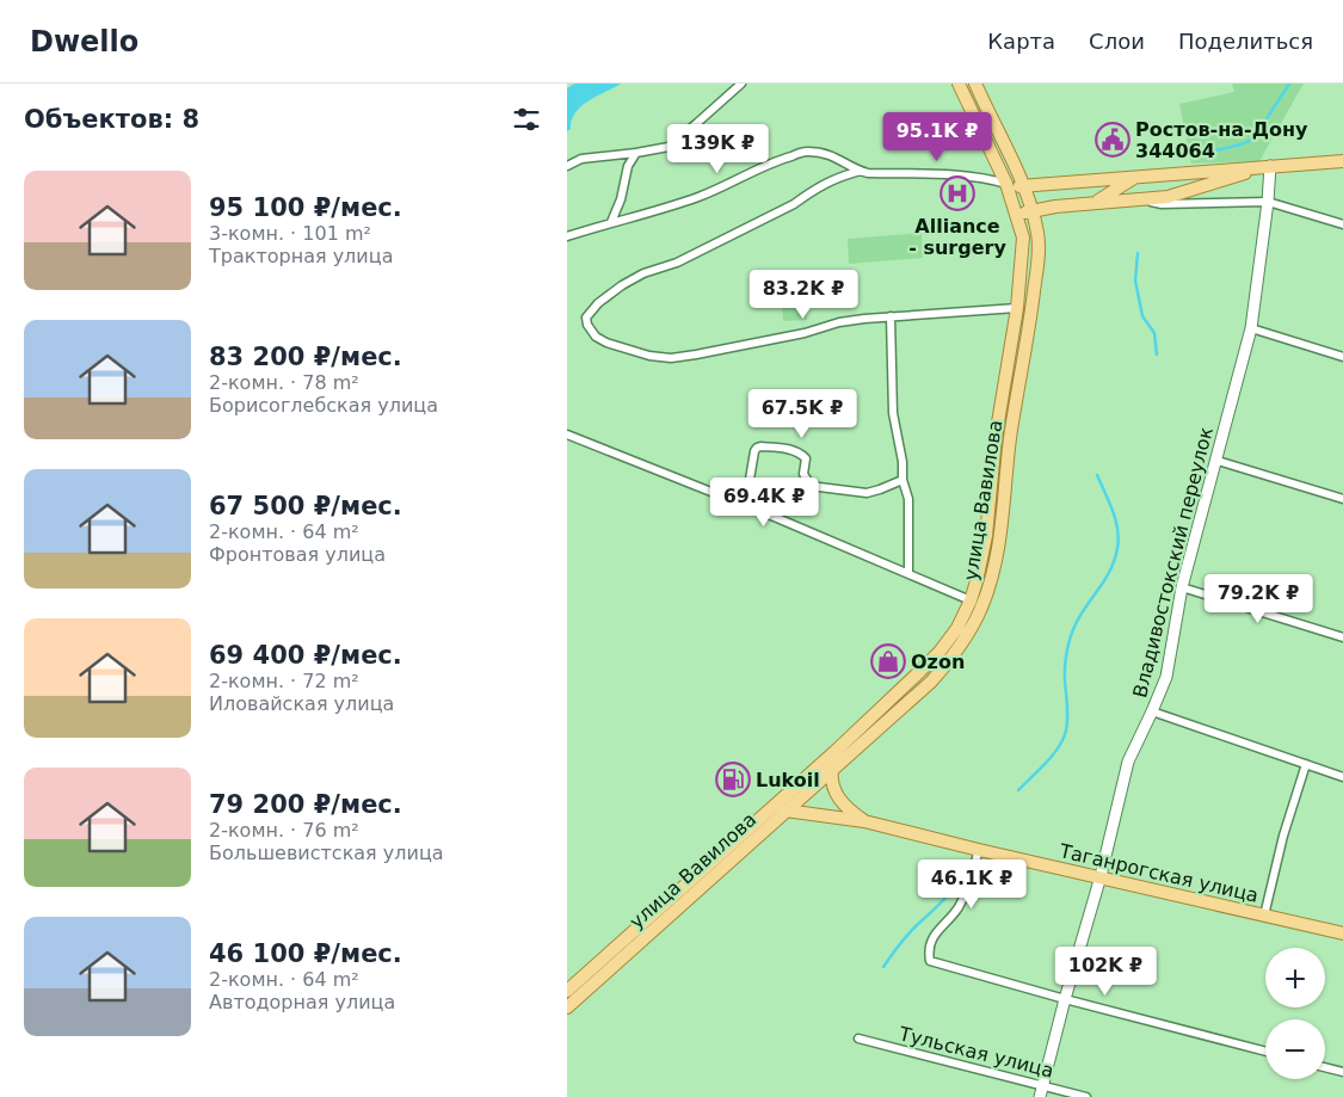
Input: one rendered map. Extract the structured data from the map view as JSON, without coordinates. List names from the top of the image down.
{
  "streets": {
    "main road": ["улица Вавилова", "Таганрогская улица"],
    "street": ["Владивостокский переулок", "Тульская улица"]
  },
  "crossings": [
    ["улица Вавилова", "Таганрогская улица"],
    ["Владивостокский переулок", "Таганрогская улица"],
    ["Владивостокский переулок", "Тульская улица"]
  ],
  "places": {
    "public building": ["Ростов-на-Дону 344064"],
    "hospital": ["Alliance - surgery"],
    "shop": ["Ozon"],
    "fuel station": ["Lukoil"]
  },
  "page": {
    "header": "Dwello",
    "nav": ["Карта", "Слои", "Поделиться"],
    "heading": "Объектов: 8",
    "price": [
      "95.1K ₽",
      "139K ₽",
      "83.2K ₽",
      "67.5K ₽",
      "69.4K ₽",
      "79.2K ₽",
      "46.1K ₽",
      "102K ₽"
    ],
    "list": [
      {
        "name": "95 100 ₽/мес.",
        "note": "3-комн. · 101 m² · Тракторная улица"
      },
      {
        "name": "83 200 ₽/мес.",
        "note": "2-комн. · 78 m² · Борисоглебская улица"
      },
      {
        "name": "67 500 ₽/мес.",
        "note": "2-комн. · 64 m² · Фронтовая улица"
      },
      {
        "name": "69 400 ₽/мес.",
        "note": "2-комн. · 72 m² · Иловайская улица"
      },
      {
        "name": "79 200 ₽/мес.",
        "note": "2-комн. · 76 m² · Большевистская улица"
      },
      {
        "name": "46 100 ₽/мес.",
        "note": "2-комн. · 64 m² · Автодорная улица"
      }
    ],
    "map_buttons": ["+", "−"]
  }
}
